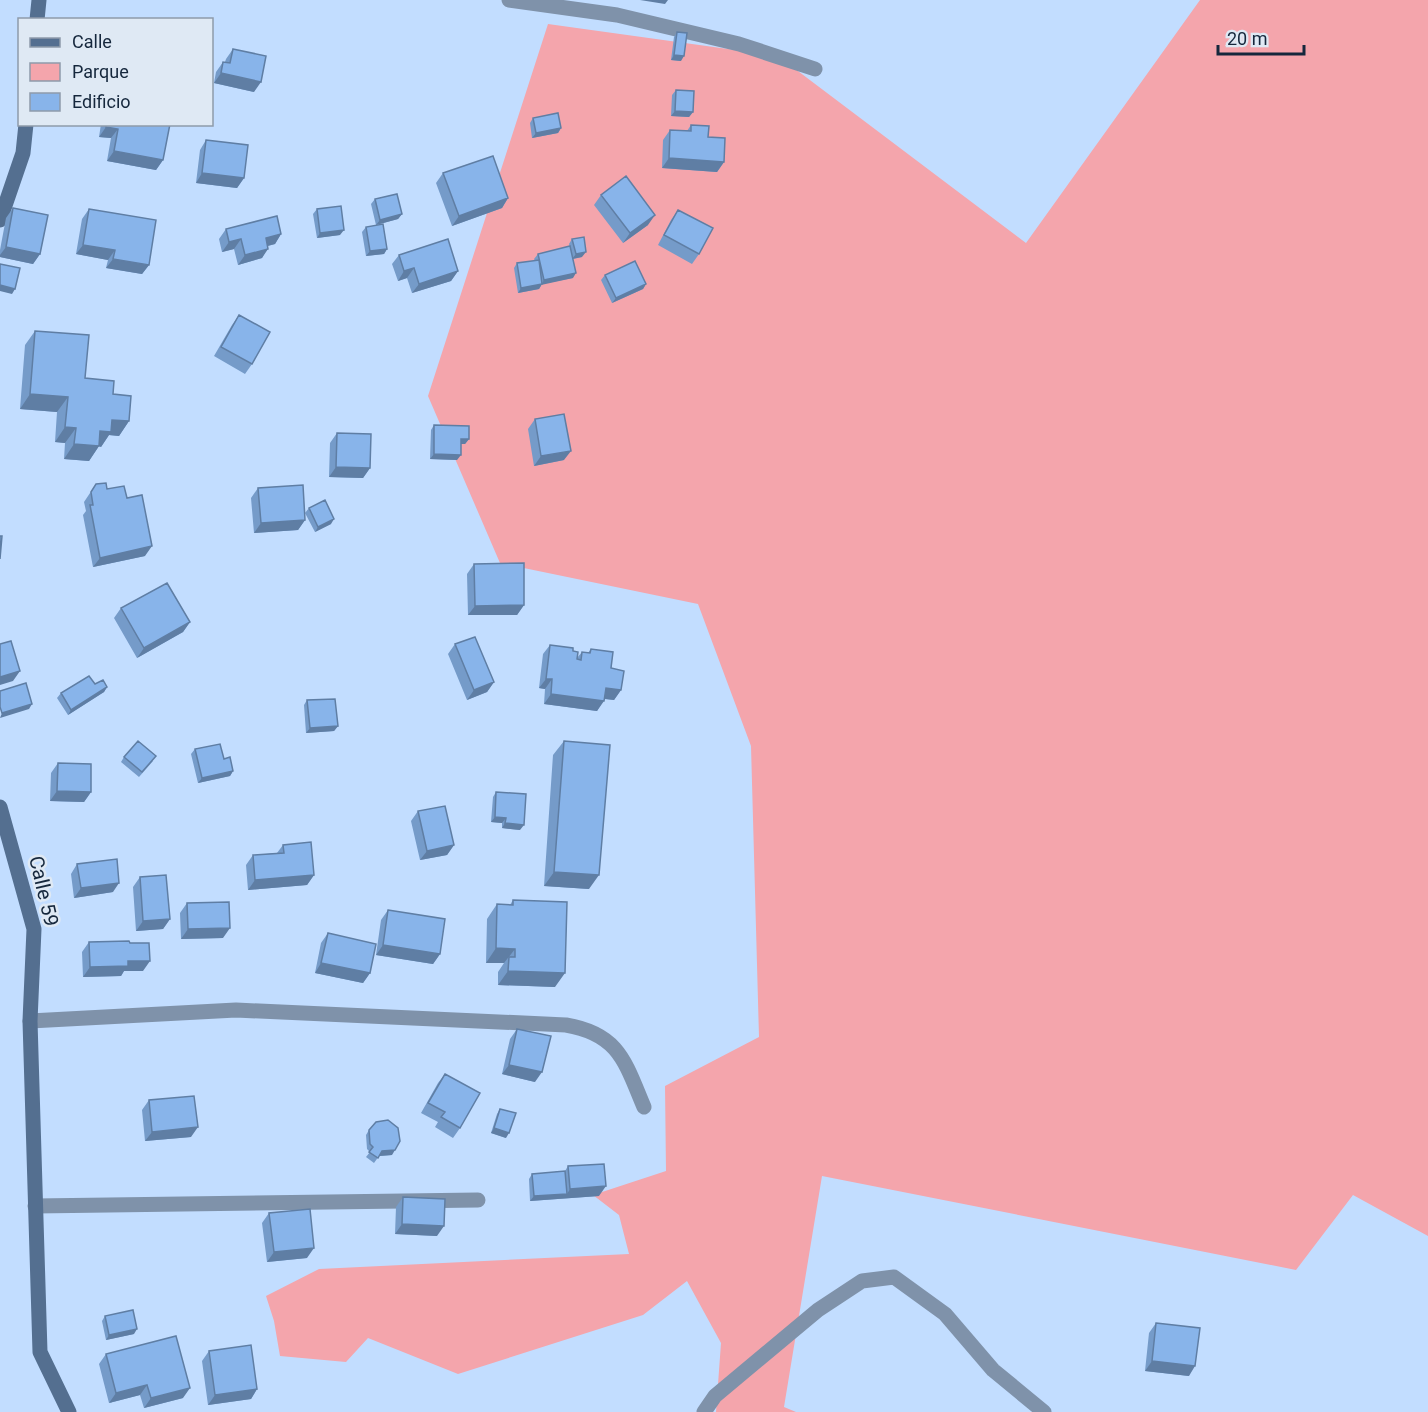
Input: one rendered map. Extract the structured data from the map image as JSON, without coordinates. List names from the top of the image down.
{
  "streets": {
    "street": ["Calle 59"]
  },
  "legend": ["Calle", "Parque", "Edificio"],
  "scale_bar": "20 m"
}
